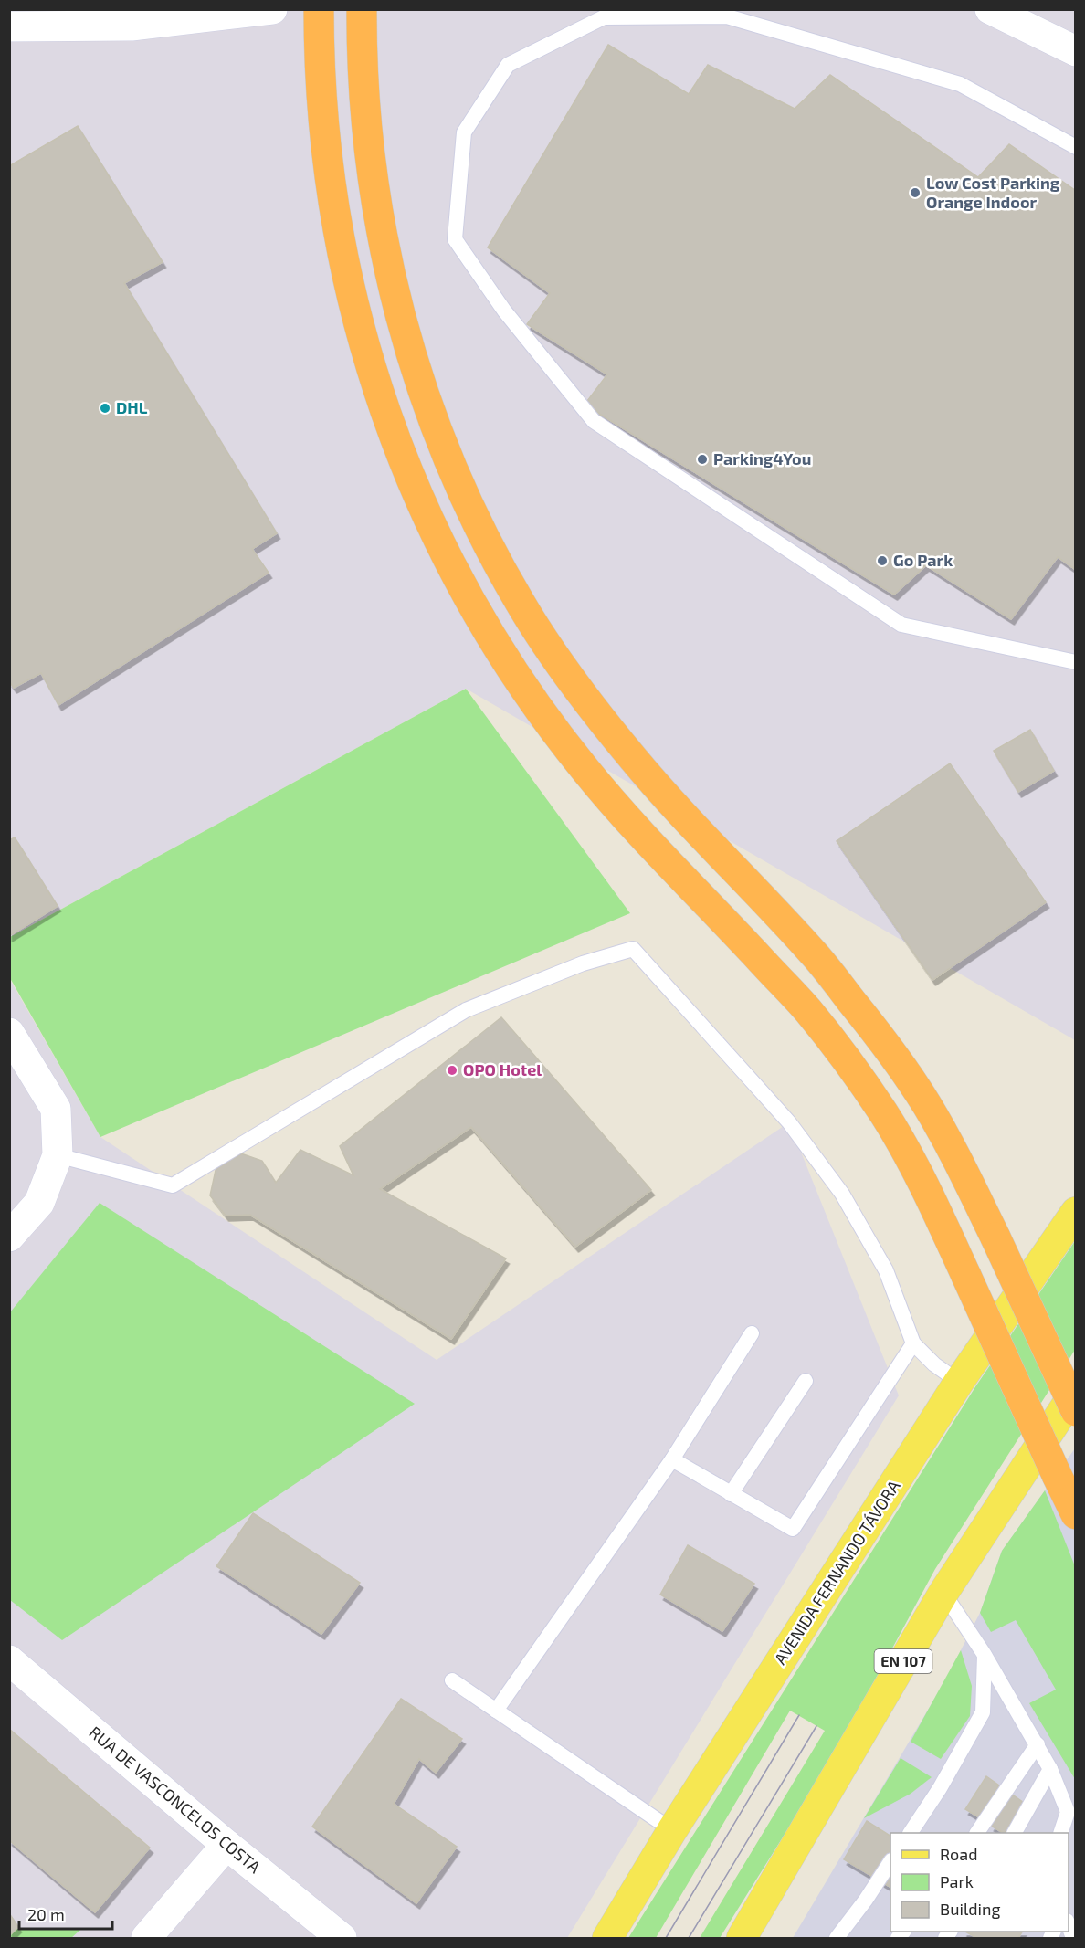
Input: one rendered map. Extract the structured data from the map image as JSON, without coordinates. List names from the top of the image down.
{
  "streets": {
    "main road": ["AVENIDA FERNANDO TÁVORA", "EN 107"],
    "street": ["RUA DE VASCONCELOS COSTA"]
  },
  "places": [
    "Low Cost Parking Orange Indoor",
    "DHL",
    "Parking4You",
    "Go Park",
    "OPO Hotel"
  ],
  "legend": ["Road", "Park", "Building"],
  "scale_bar": "20 m"
}
